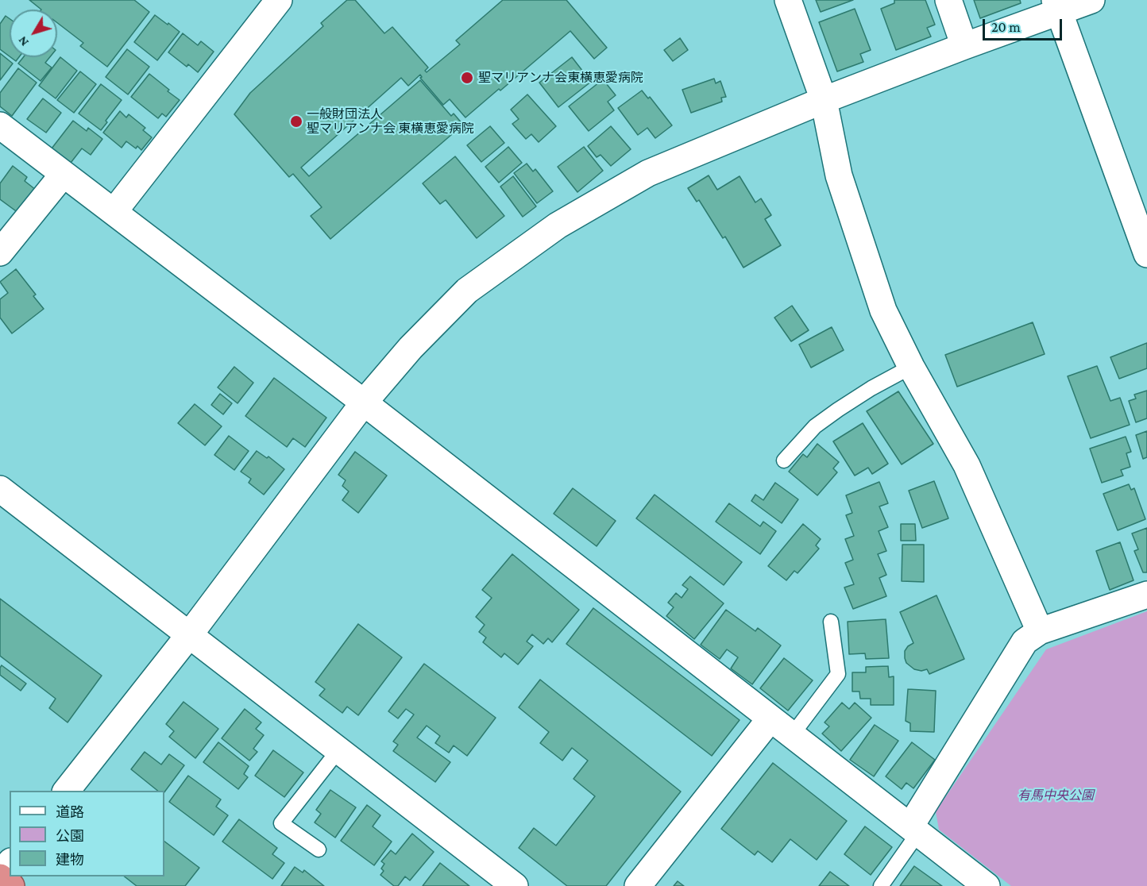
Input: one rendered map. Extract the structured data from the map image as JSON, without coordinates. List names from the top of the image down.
{
  "parks": ["有馬中央公園"],
  "places": ["聖マリアンナ会東横恵愛病院", "一般財団法人 聖マリアンナ会 東横恵愛病院"],
  "legend": ["道路", "公園", "建物"],
  "scale_bar": "20 m",
  "north": "bottom left"
}
